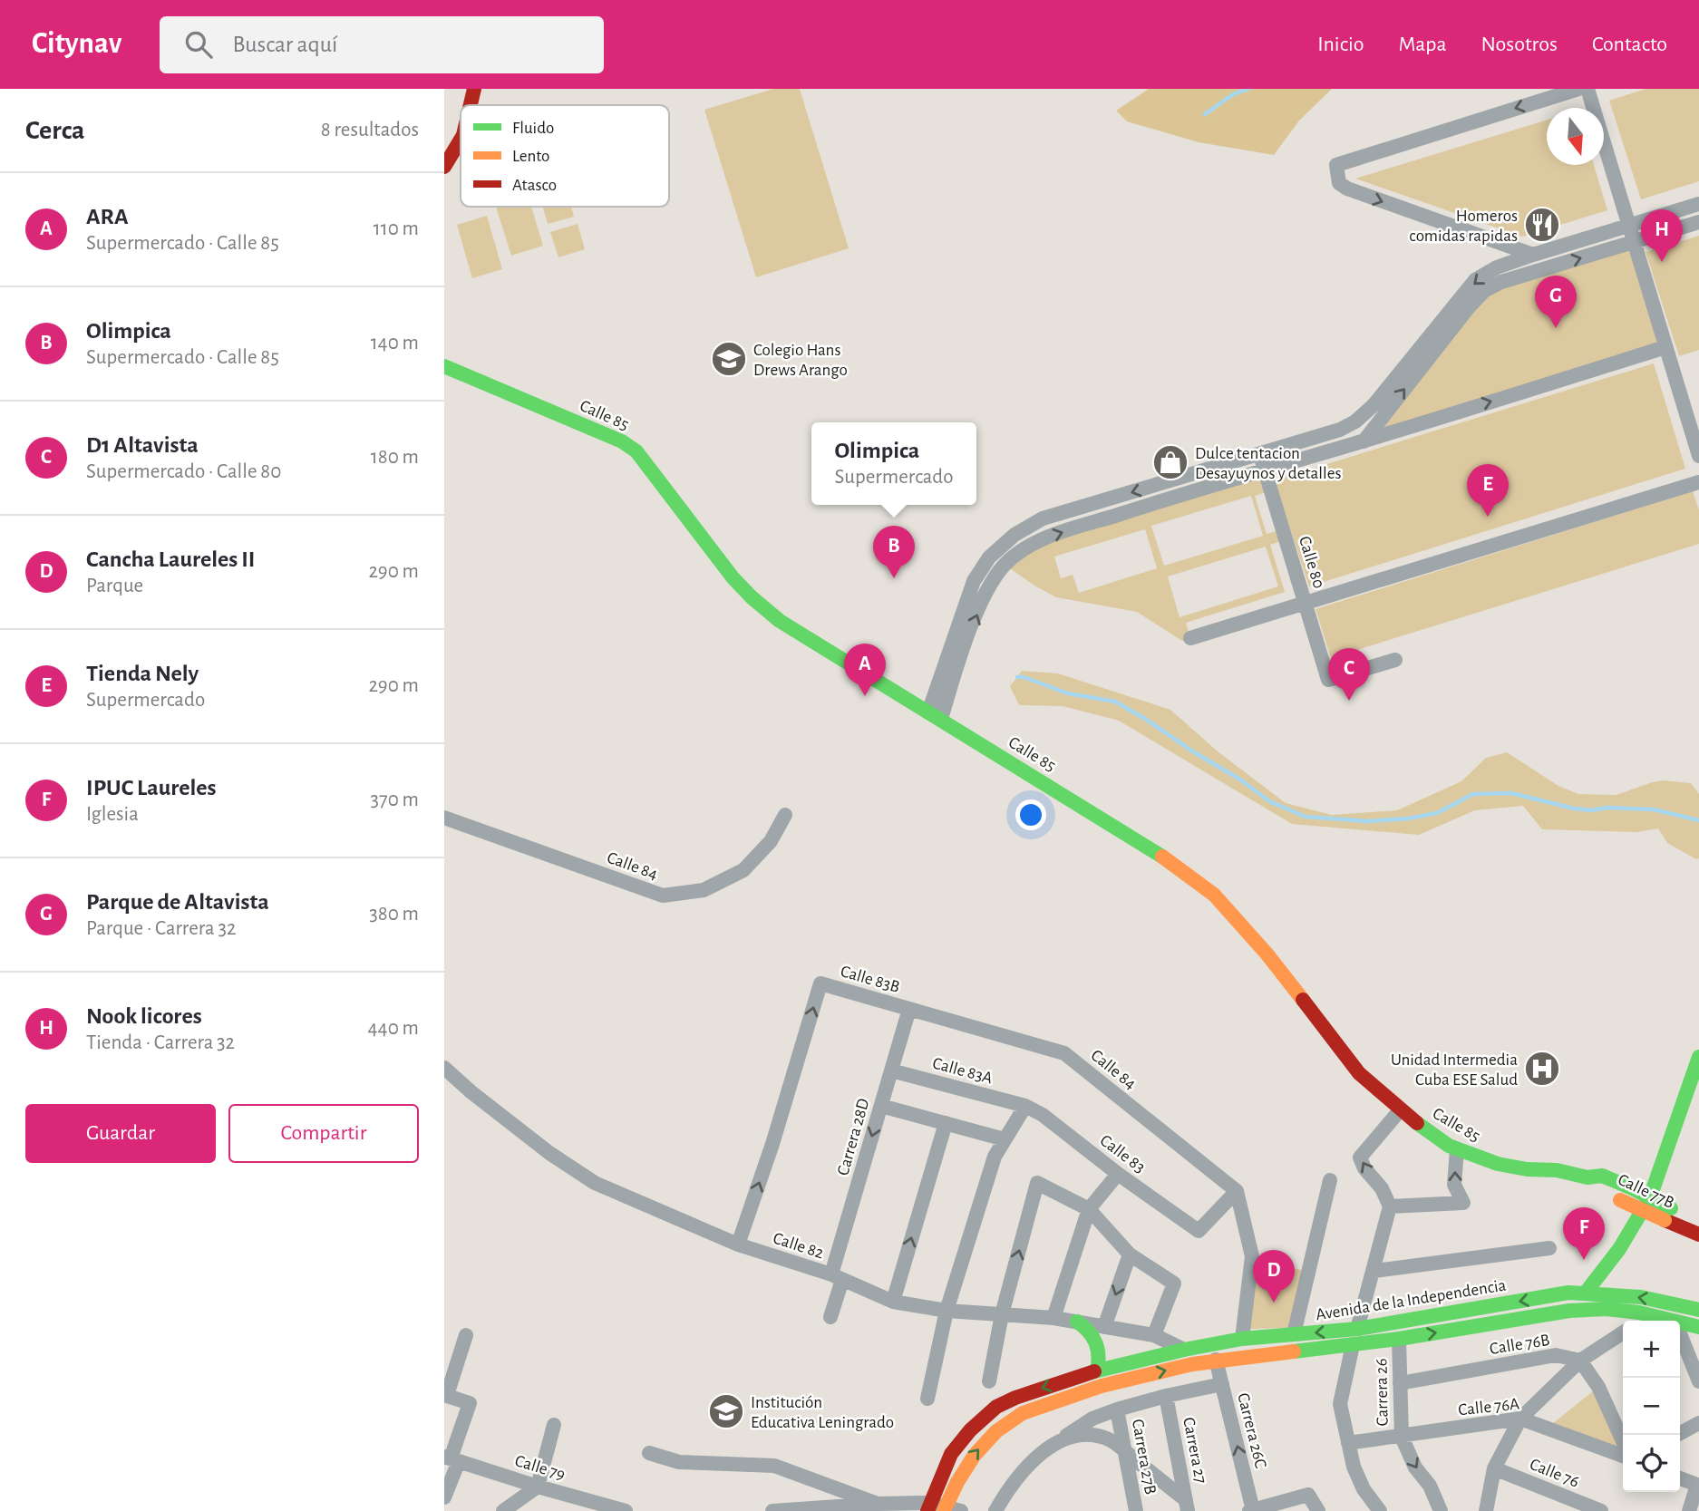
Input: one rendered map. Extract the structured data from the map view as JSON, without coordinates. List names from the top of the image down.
{
  "streets": {
    "main road": ["Calle 85", "Calle 77B", "Avenida de la Independencia"],
    "street": [
      "Calle 80",
      "Calle 84",
      "Calle 83B",
      "Calle 83A",
      "Carrera 28D",
      "Calle 83",
      "Calle 82",
      "Calle 76B",
      "Carrera 26",
      "Calle 76A",
      "Carrera 26C",
      "Carrera 27",
      "Carrera 27B",
      "Calle 79",
      "Calle 76"
    ]
  },
  "crossings": [
    ["Calle 85", "Calle 77B"],
    ["Calle 84", "Calle 83B"],
    ["Calle 84", "Carrera 28D"],
    ["Calle 84", "Calle 83"],
    ["Calle 83B", "Carrera 28D"],
    ["Calle 83B", "Calle 82"],
    ["Calle 83A", "Carrera 28D"],
    ["Calle 83A", "Calle 83"],
    ["Carrera 28D", "Calle 82"],
    ["Calle 82", "Avenida de la Independencia"],
    ["Avenida de la Independencia", "Carrera 26"],
    ["Avenida de la Independencia", "Carrera 26C"],
    ["Calle 76B", "Carrera 26"],
    ["Carrera 26", "Calle 76A"]
  ],
  "places": {
    "restaurant": ["Homeros comidas rapidas"],
    "school or university": ["Colegio Hans Drews Arango", "Institución Educativa Leningrado"],
    "shop": ["Dulce tentacion Desayuynos y detalles"],
    "hospital": ["Unidad Intermedia Cuba ESE Salud"]
  },
  "legend": ["Fluido", "Lento", "Atasco"],
  "north": "bottom",
  "page": {
    "header": "Citynav",
    "search": "Buscar aquí",
    "nav": [
      "Inicio",
      "Mapa",
      "Nosotros",
      "Contacto"
    ],
    "heading": ["Cerca", "8 resultados"],
    "list": [
      {
        "mark": "A",
        "name": "ARA",
        "note": "Supermercado · Calle 85",
        "value": "110 m"
      },
      {
        "mark": "B",
        "name": "Olimpica",
        "note": "Supermercado · Calle 85",
        "value": "140 m"
      },
      {
        "mark": "C",
        "name": "D1 Altavista",
        "note": "Supermercado · Calle 80",
        "value": "180 m"
      },
      {
        "mark": "D",
        "name": "Cancha Laureles II",
        "note": "Parque",
        "value": "290 m"
      },
      {
        "mark": "E",
        "name": "Tienda Nely",
        "note": "Supermercado",
        "value": "290 m"
      },
      {
        "mark": "F",
        "name": "IPUC Laureles",
        "note": "Iglesia",
        "value": "370 m"
      },
      {
        "mark": "G",
        "name": "Parque de Altavista",
        "note": "Parque · Carrera 32",
        "value": "380 m"
      },
      {
        "mark": "H",
        "name": "Nook licores",
        "note": "Tienda · Carrera 32",
        "value": "440 m"
      }
    ],
    "pins": [
      "H",
      "G",
      "E",
      "B",
      "A",
      "C",
      "F",
      "D"
    ],
    "popup": ["Olimpica", "Supermercado"],
    "buttons": ["Guardar", "Compartir"],
    "map_buttons": ["+", "−"]
  }
}
